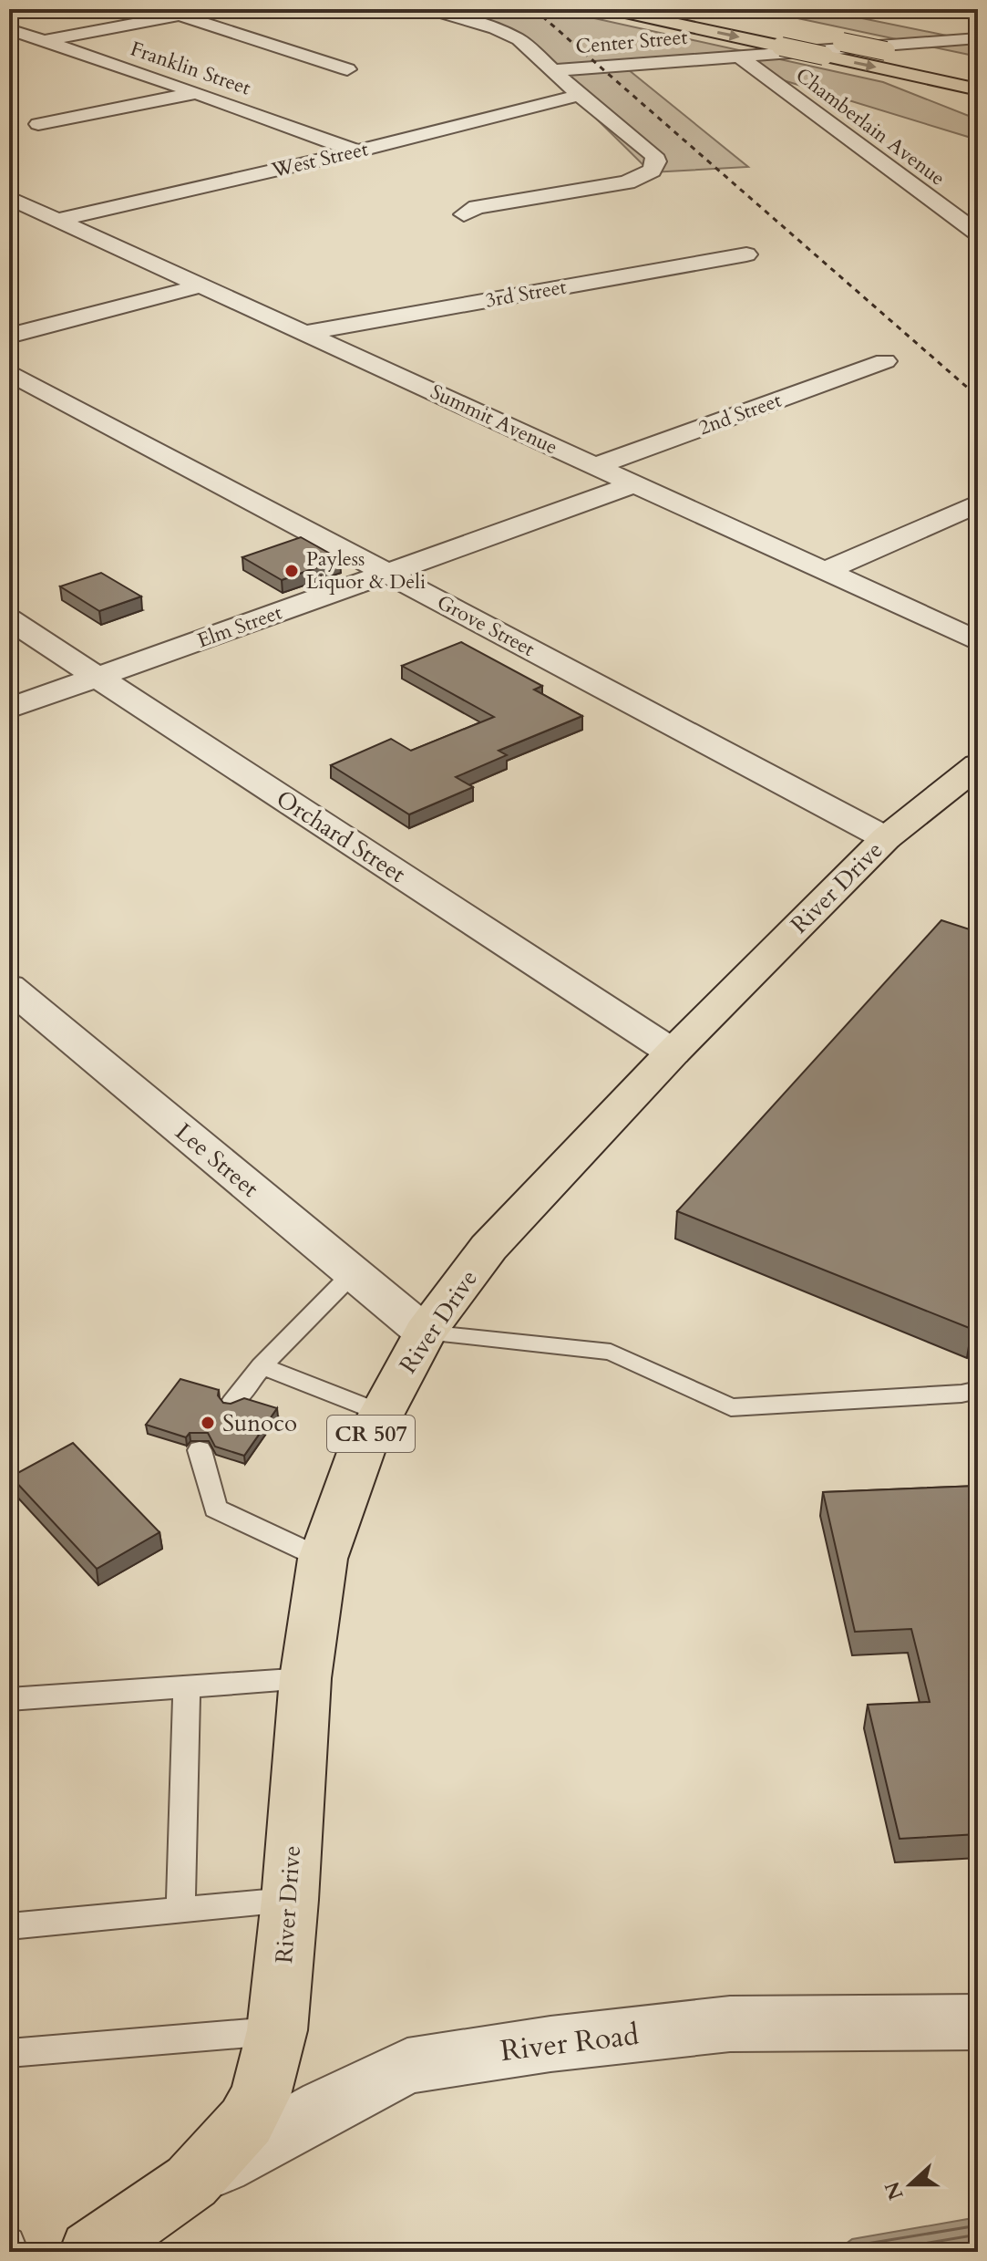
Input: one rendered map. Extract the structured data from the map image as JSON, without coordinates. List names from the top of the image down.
{
  "streets": {
    "main road": ["River Drive", "CR 507"],
    "street": [
      "Center Street",
      "Franklin Street",
      "Chamberlain Avenue",
      "West Street",
      "3rd Street",
      "2nd Street",
      "Summit Avenue",
      "Grove Street",
      "Elm Street",
      "Orchard Street",
      "Lee Street",
      "River Road"
    ]
  },
  "crossings": [
    ["Center Street", "Chamberlain Avenue"],
    ["Franklin Street", "West Street"],
    ["West Street", "Summit Avenue"],
    ["3rd Street", "Summit Avenue"],
    ["2nd Street", "Summit Avenue"],
    ["Summit Avenue", "Elm Street"],
    ["Grove Street", "Elm Street"],
    ["Grove Street", "River Drive"],
    ["Elm Street", "Orchard Street"],
    ["Orchard Street", "River Drive"],
    ["River Drive", "Lee Street"],
    ["River Drive", "River Road"]
  ],
  "places": ["Payless Liquor & Deli", "Sunoco"],
  "north": "left"
}
